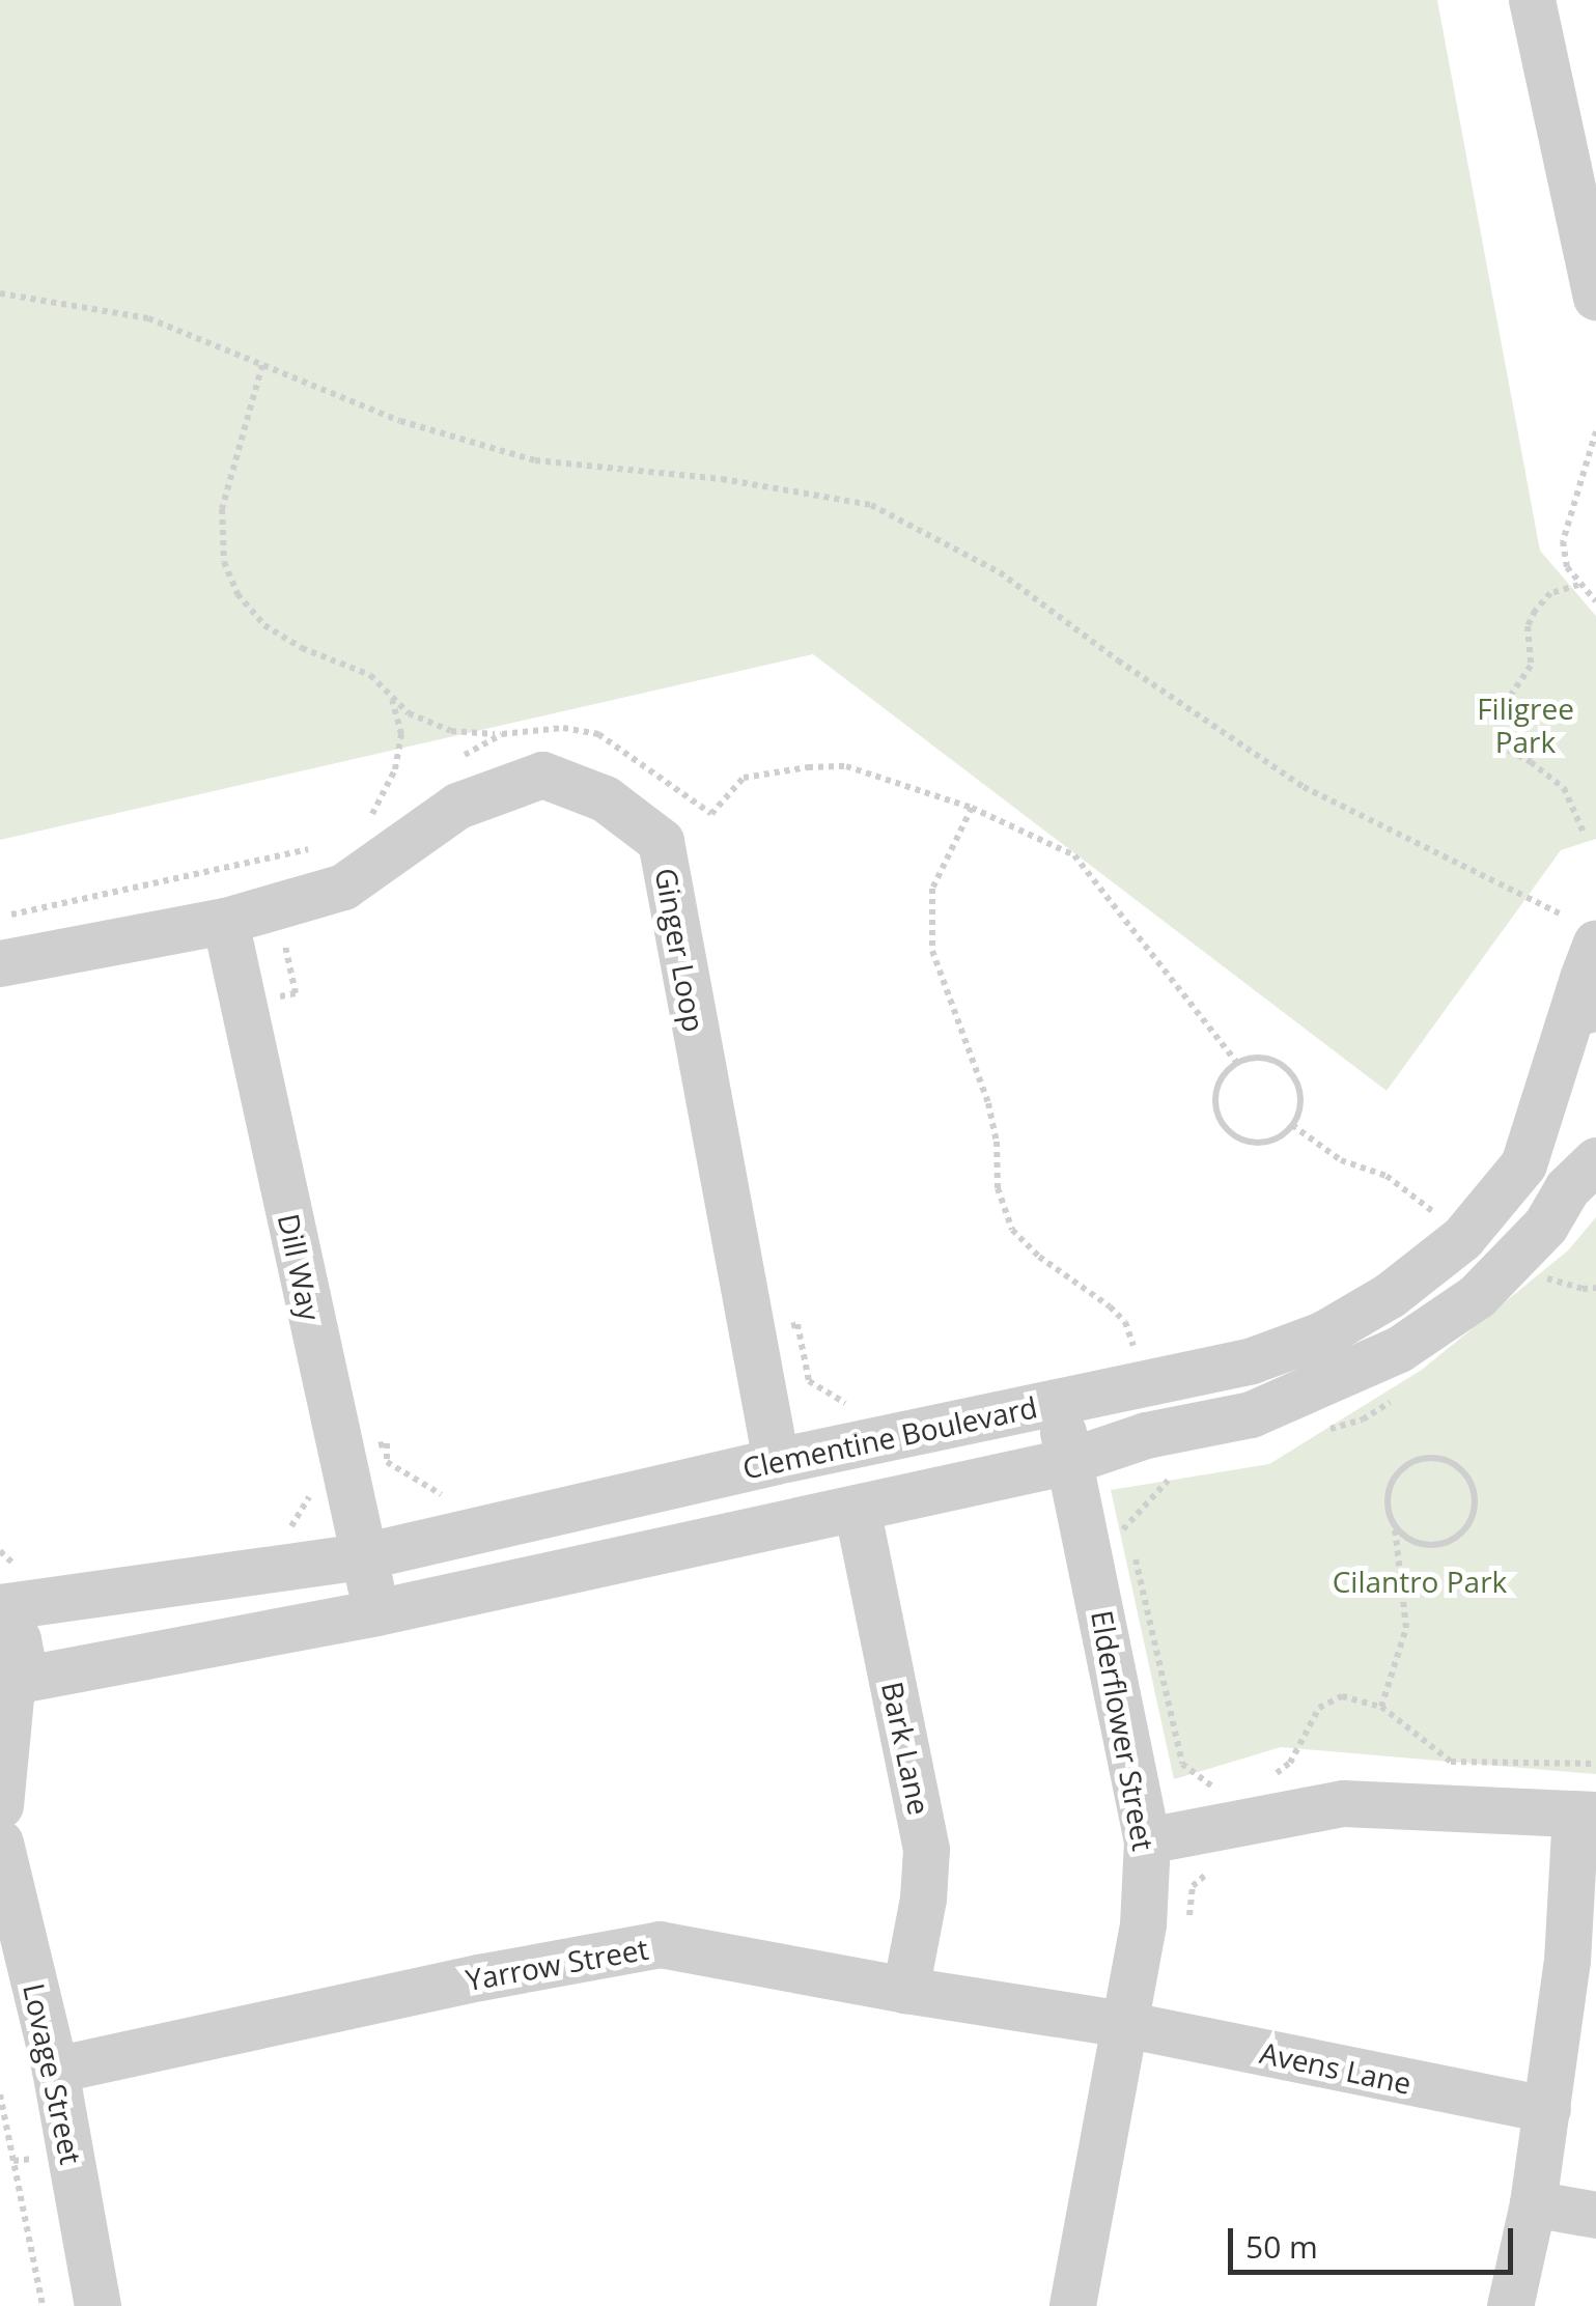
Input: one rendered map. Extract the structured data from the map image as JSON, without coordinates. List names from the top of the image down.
{
  "streets": {
    "street": [
      "Ginger Loop",
      "Dill Way",
      "Clementine Boulevard",
      "Elderflower Street",
      "Bark Lane",
      "Yarrow Street",
      "Avens Lane",
      "Lovage Street"
    ]
  },
  "crossings": [
    ["Ginger Loop", "Dill Way"],
    ["Ginger Loop", "Clementine Boulevard"],
    ["Dill Way", "Clementine Boulevard"],
    ["Clementine Boulevard", "Elderflower Street"],
    ["Elderflower Street", "Yarrow Street"],
    ["Elderflower Street", "Avens Lane"],
    ["Bark Lane", "Yarrow Street"],
    ["Yarrow Street", "Avens Lane"],
    ["Yarrow Street", "Lovage Street"]
  ],
  "parks": ["Filigree Park", "Cilantro Park"],
  "scale_bar": "50 m"
}
